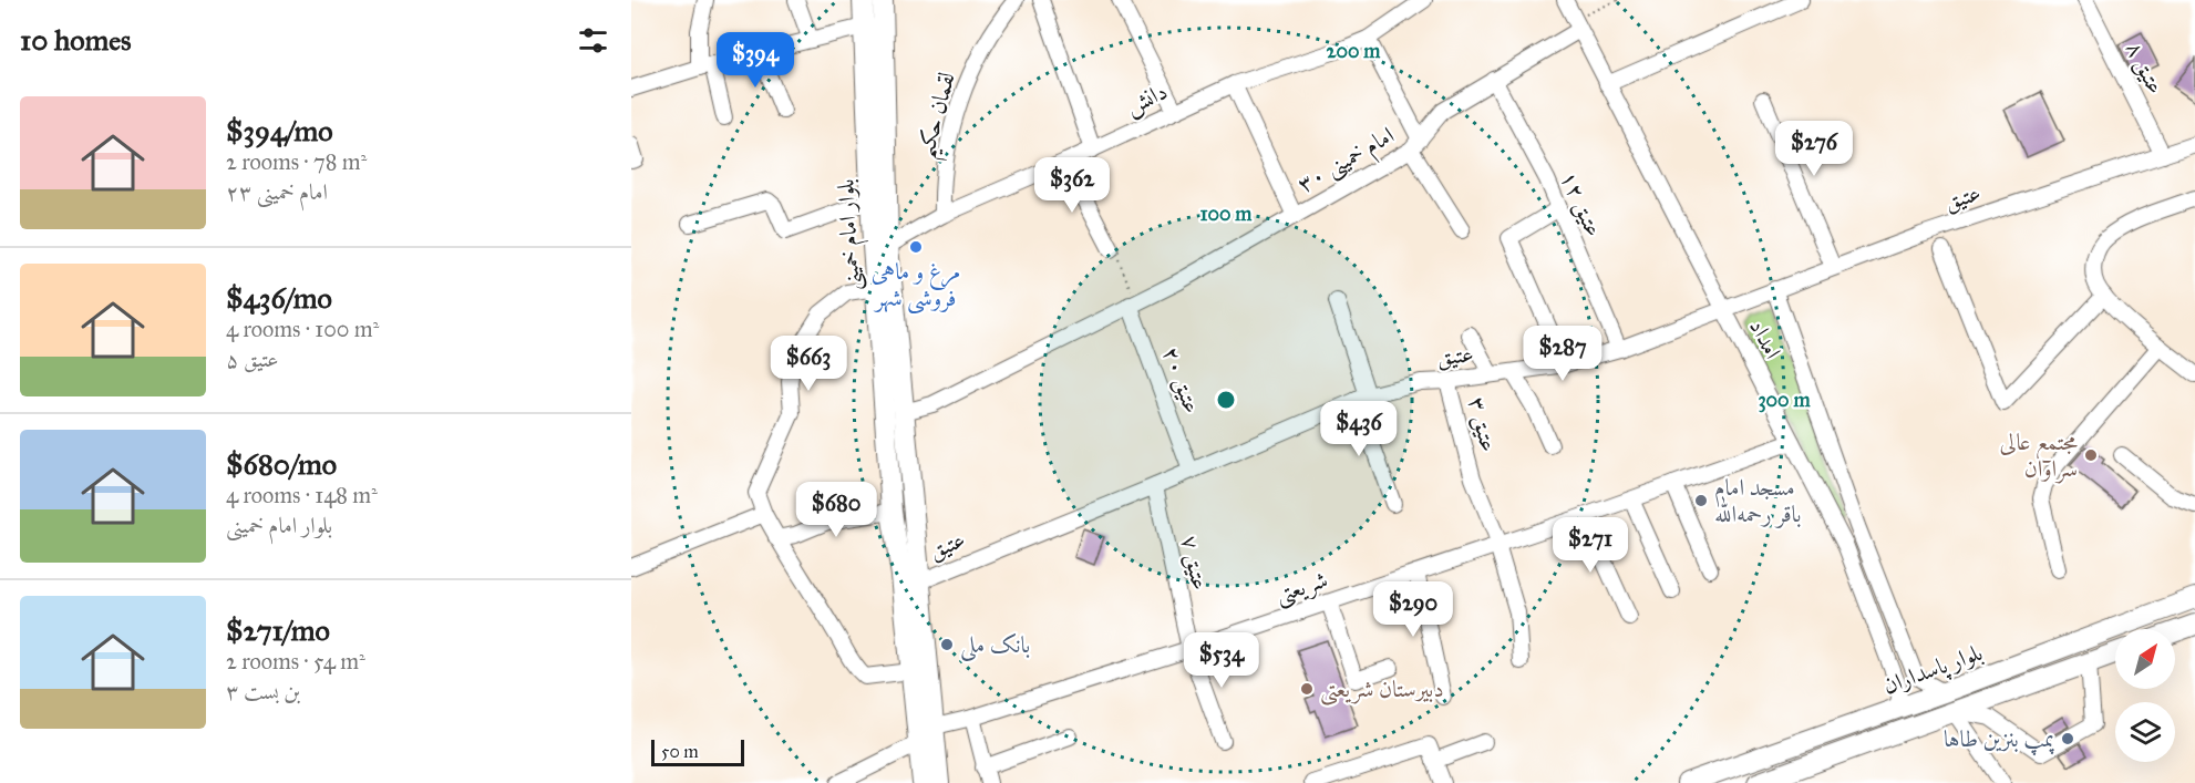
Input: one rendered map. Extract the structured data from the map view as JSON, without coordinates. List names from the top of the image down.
{
  "streets": {
    "main road": ["بلوار امام خمینی", "بلوار پاسداران"],
    "street": [
      "عتیق ۸",
      "دانش",
      "لقمان حکیم",
      "امام خمینی ۳۰",
      "عتیق",
      "عتیق ۱۲",
      "امداد",
      "عتیق ۲۰",
      "عتیق ۳",
      "عتیق ۷",
      "شریعتی"
    ]
  },
  "crossings": [
    ["عتیق ۸", "عتیق"],
    ["دانش", "لقمان حکیم"],
    ["دانش", "بلوار امام خمینی"],
    ["امام خمینی ۳۰", "عتیق ۱۲"],
    ["امام خمینی ۳۰", "بلوار امام خمینی"],
    ["امام خمینی ۳۰", "امداد"],
    ["امام خمینی ۳۰", "عتیق ۲۰"],
    ["عتیق", "عتیق ۱۲"],
    ["عتیق", "بلوار امام خمینی"],
    ["عتیق", "امداد"],
    ["عتیق", "عتیق ۲۰"],
    ["عتیق", "عتیق ۳"],
    ["عتیق", "عتیق ۷"],
    ["بلوار امام خمینی", "شریعتی"],
    ["امداد", "شریعتی"],
    ["امداد", "بلوار پاسداران"],
    ["عتیق ۳", "شریعتی"],
    ["عتیق ۷", "شریعتی"]
  ],
  "places": [
    "مرغ و ماهی فروشی شهر",
    "مجتمع عالی سراوان",
    "مسجد امام باقر رحمه‌الله",
    "بانک ملی",
    "دبیرستان شریعتی",
    "پمپ بنزین طاها"
  ],
  "scale_bar": "50 m",
  "north": "top right",
  "page": {
    "heading": "10 homes",
    "price": [
      "$394",
      "$276",
      "$362",
      "$287",
      "$663",
      "$436",
      "$680",
      "$271",
      "$290",
      "$534"
    ],
    "list": [
      {
        "name": "$394/mo",
        "note": "2 rooms · 78 m² · امام خمینی ۲۳"
      },
      {
        "name": "$436/mo",
        "note": "4 rooms · 100 m² · عتیق ۵"
      },
      {
        "name": "$680/mo",
        "note": "4 rooms · 148 m² · بلوار امام خمینی"
      },
      {
        "name": "$271/mo",
        "note": "2 rooms · 54 m² · بن بست ۳"
      }
    ],
    "scale": "50 m"
  },
  "rings": ["200 m", "100 m", "300 m"]
}
